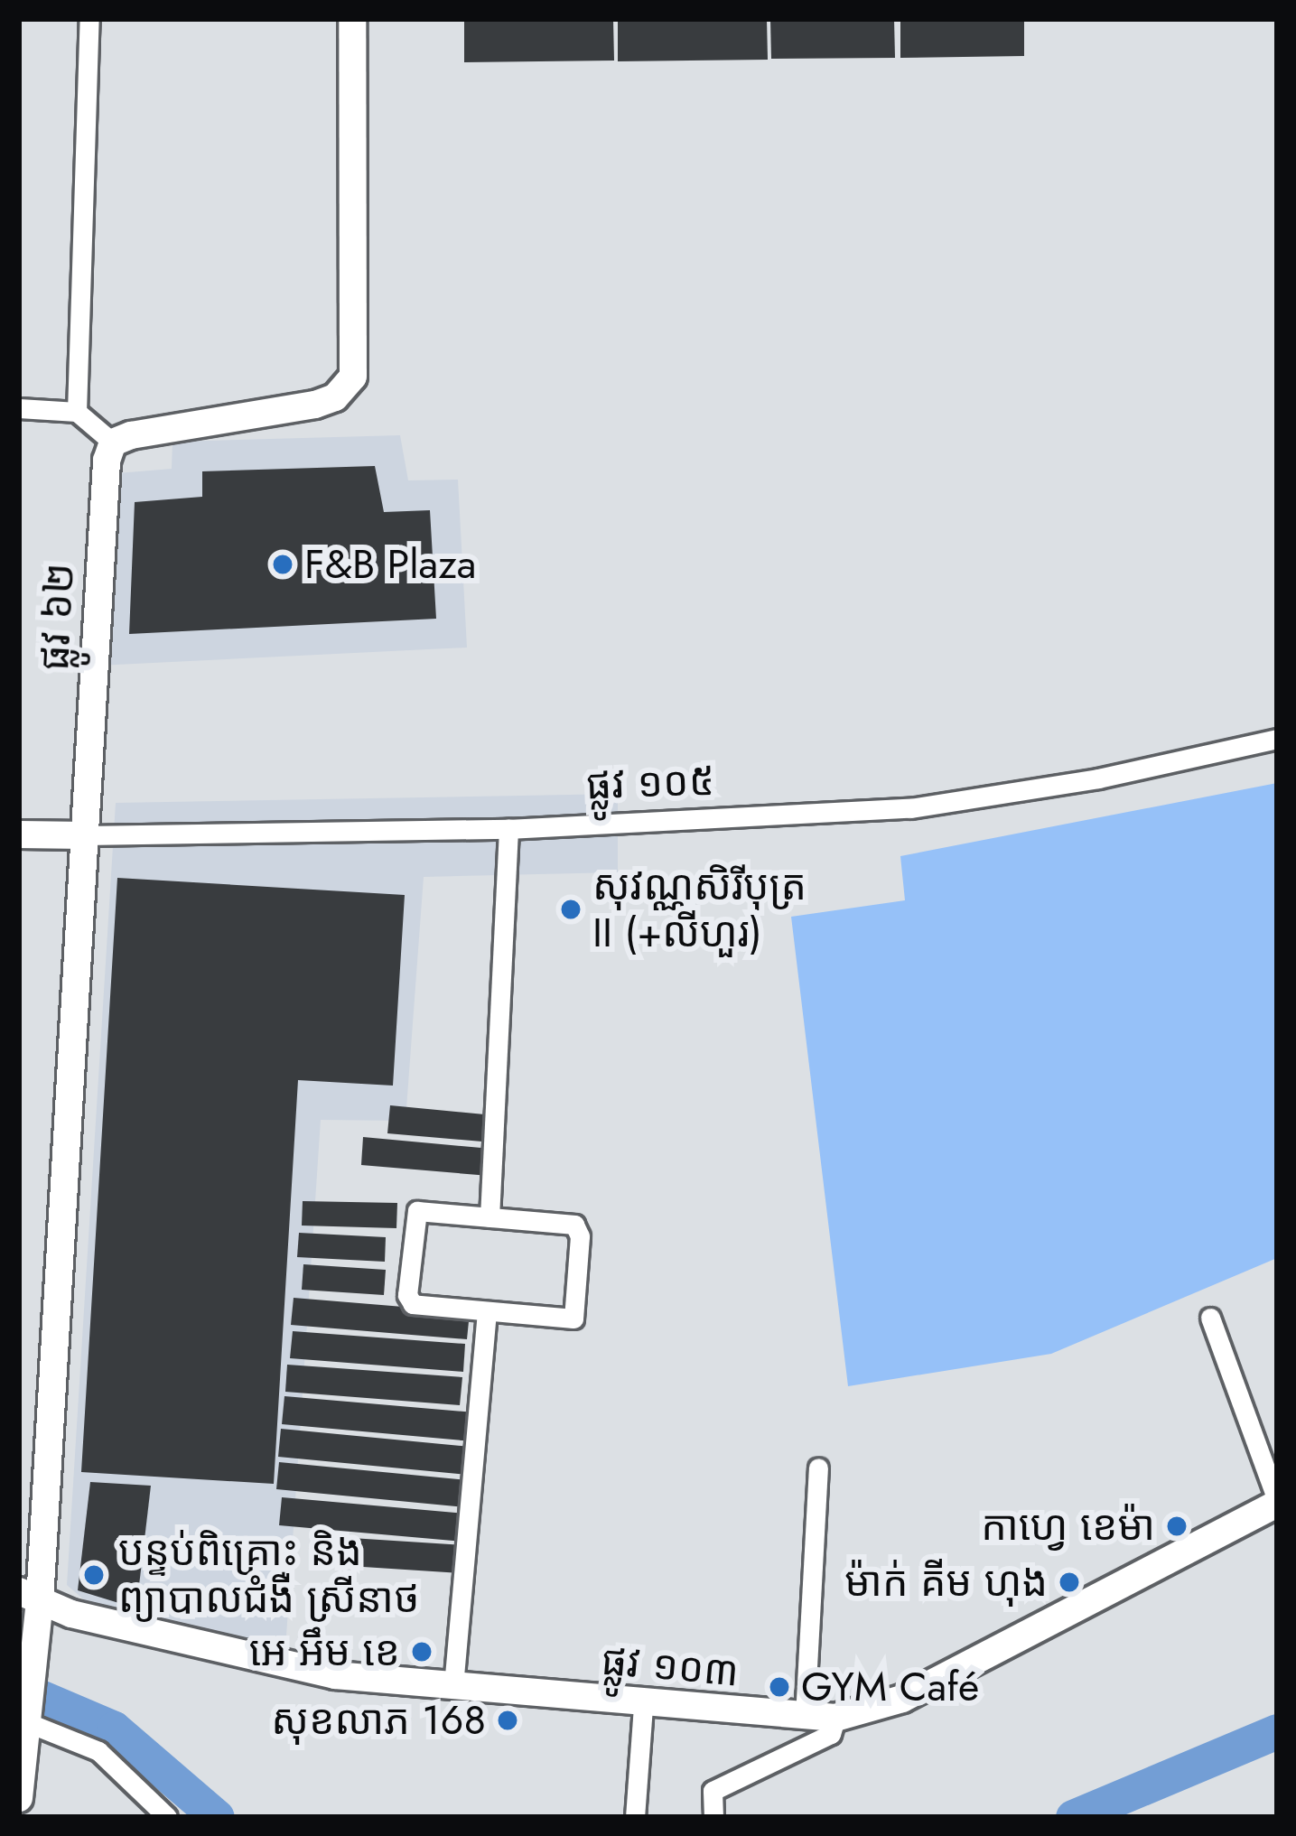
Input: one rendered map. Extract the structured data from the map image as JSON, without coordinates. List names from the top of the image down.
{
  "streets": {
    "street": ["ផ្លូវ ៦២", "ផ្លូវ ១០៥", "ផ្លូវ ១០៣"]
  },
  "crossings": [
    ["ផ្លូវ ៦២", "ផ្លូវ ១០៥"],
    ["ផ្លូវ ៦២", "ផ្លូវ ១០៣"]
  ],
  "places": [
    "F&B Plaza",
    "សុវណ្ណសិរីបុត្រ II (+លីហួរ)",
    "កាហ្វេ ខេម៉ា",
    "បន្ទប់ពិគ្រោះ និង ព្យាបាលជំងឺ ស្រីនាថ",
    "ម៉ាក់ គីម ហុង",
    "អេ អឹម ខេ",
    "GYM Café",
    "សុខលាភ 168"
  ]
}
